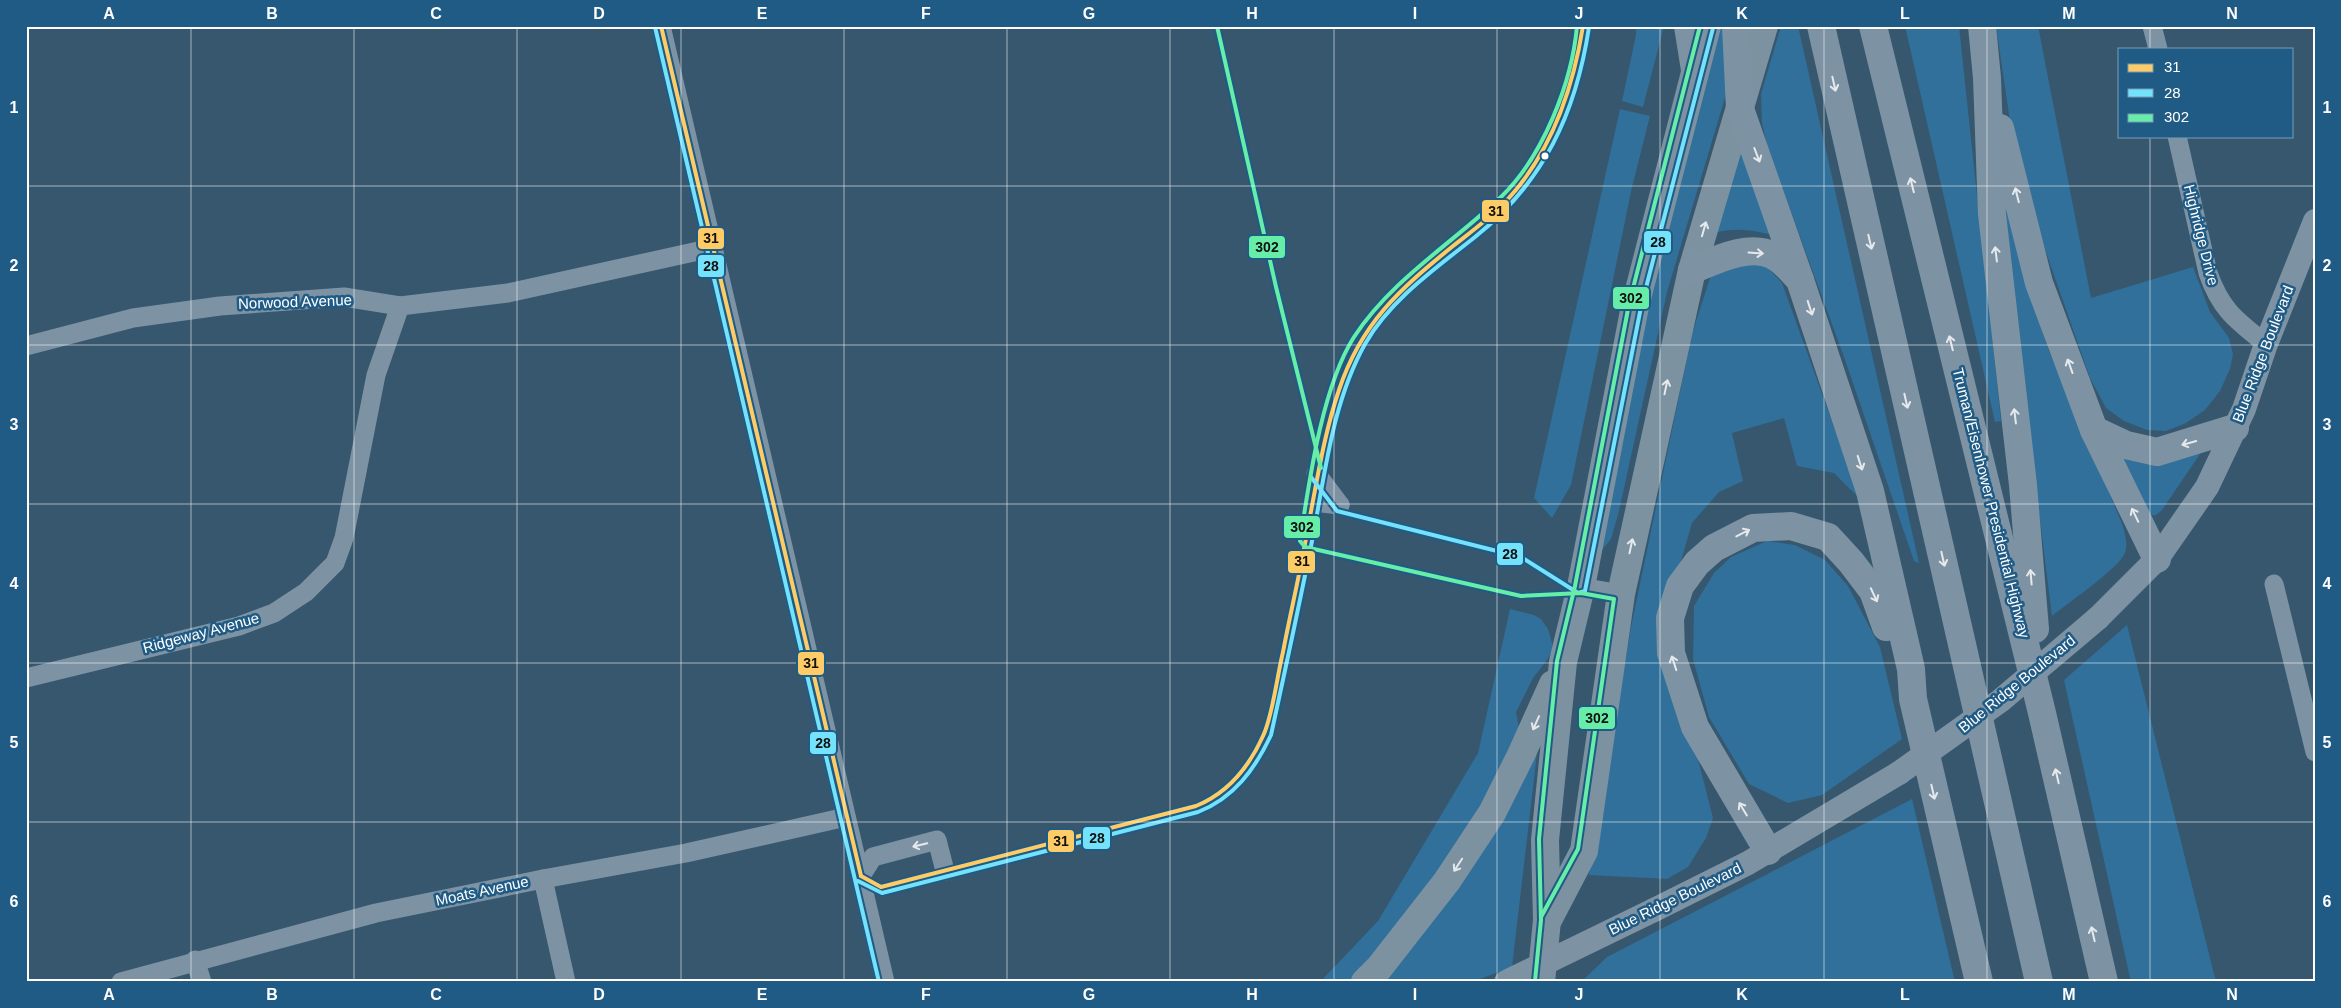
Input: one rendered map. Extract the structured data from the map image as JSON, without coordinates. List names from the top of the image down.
{
  "streets": {
    "highway": ["Truman/Eisenhower Presidential Highway"],
    "street": [
      "Highridge Drive",
      "Norwood Avenue",
      "Blue Ridge Boulevard",
      "Ridgeway Avenue",
      "Moats Avenue"
    ]
  },
  "crossings": [
    ["Highridge Drive", "Blue Ridge Boulevard"],
    ["Norwood Avenue", "Ridgeway Avenue"]
  ],
  "lines": ["transit line 31", "transit line 302", "transit line 28"],
  "legend": ["31", "28", "302"],
  "grid": {
    "columns": [
      "A",
      "B",
      "C",
      "D",
      "E",
      "F",
      "G",
      "H",
      "I",
      "J",
      "K",
      "L",
      "M",
      "N"
    ],
    "rows": [
      "1",
      "2",
      "3",
      "4",
      "5",
      "6"
    ]
  }
}
